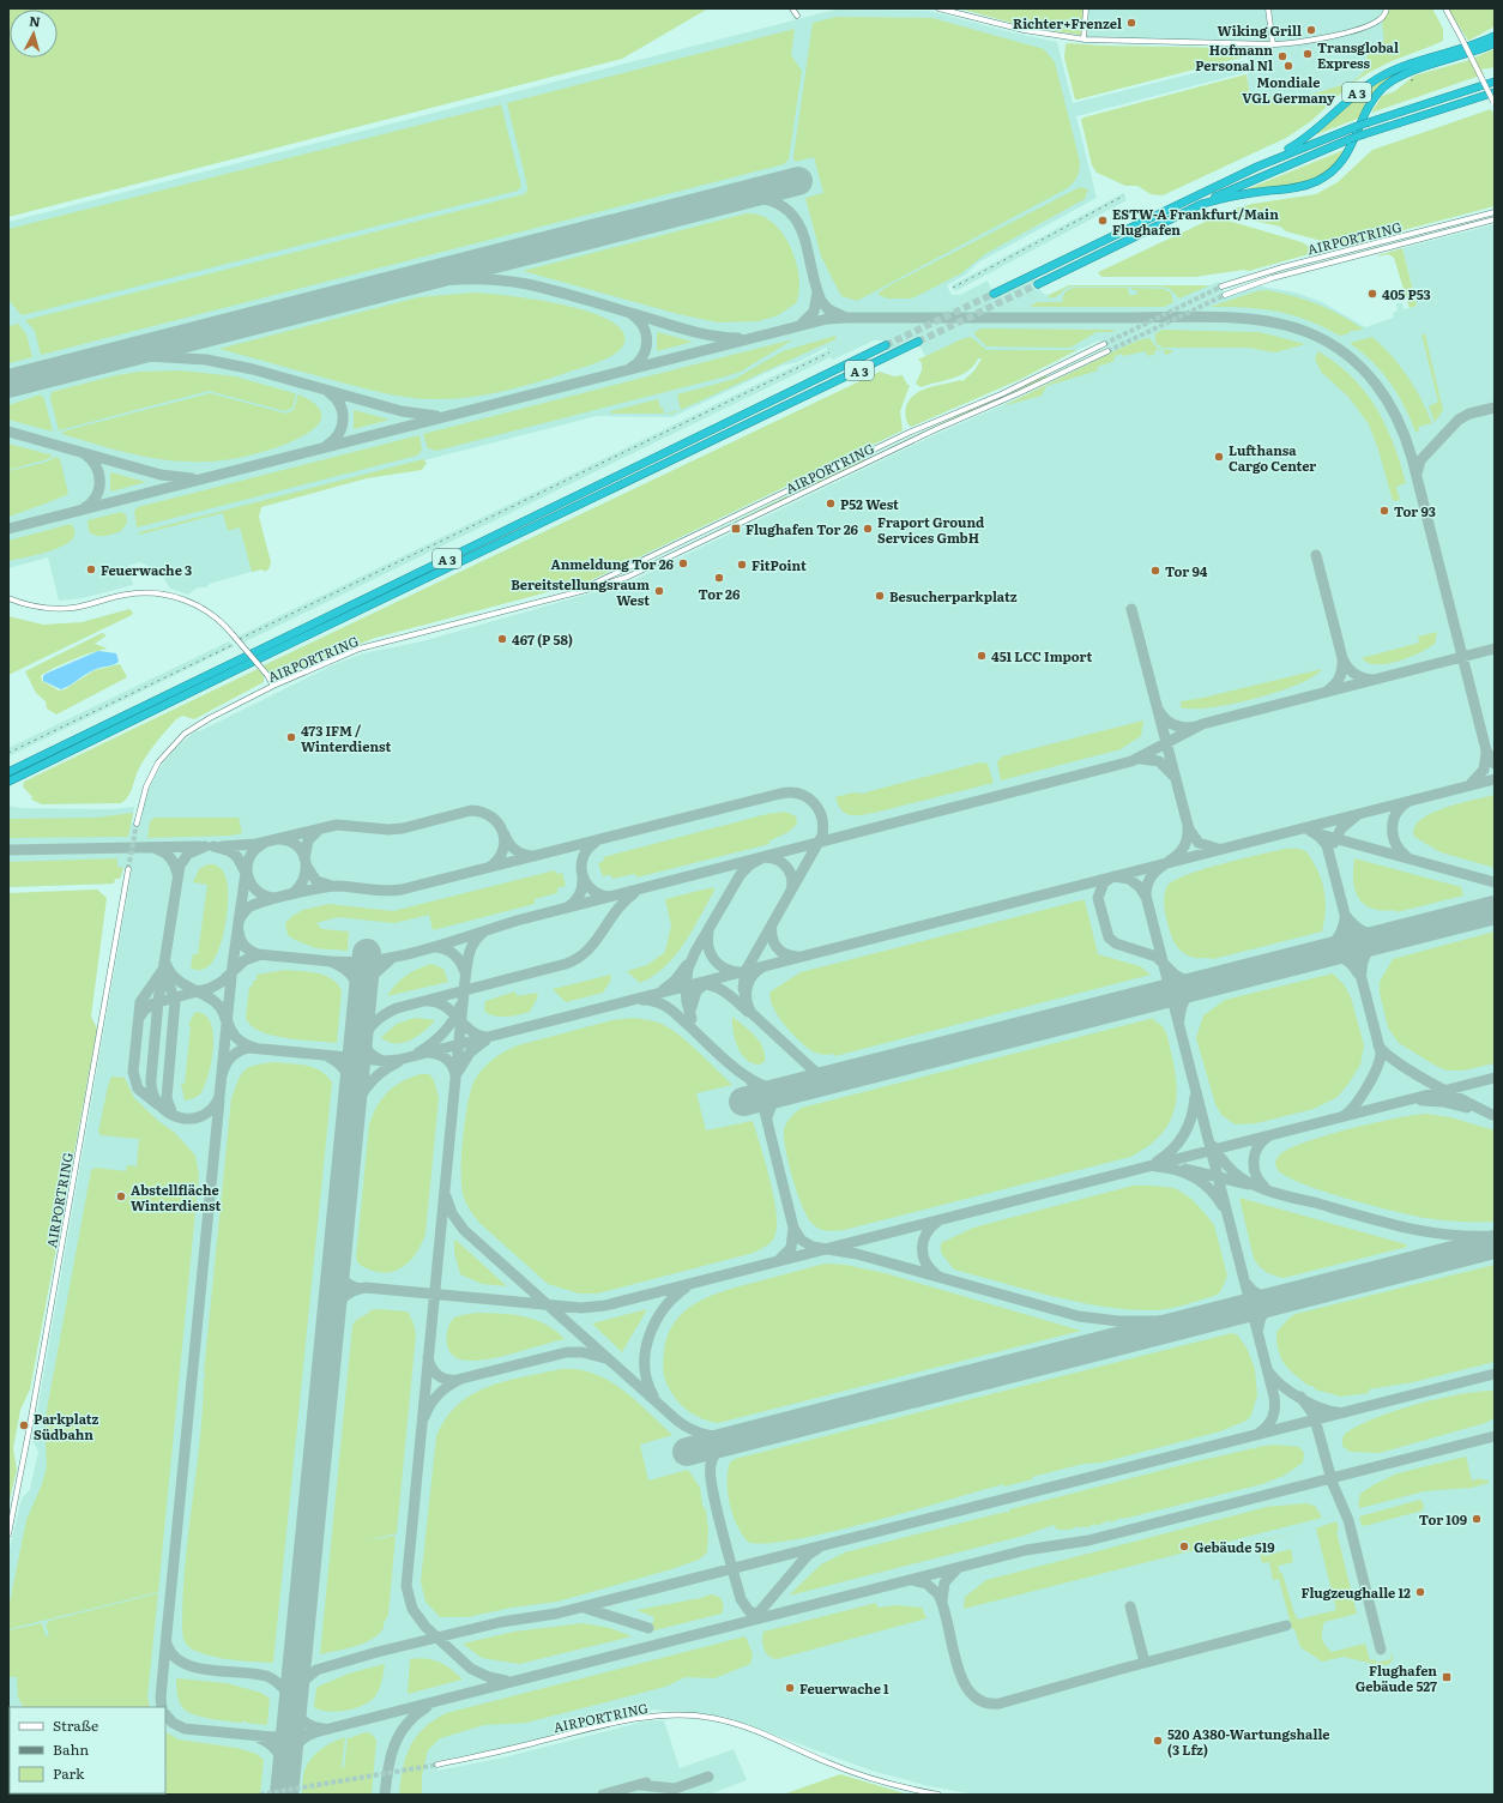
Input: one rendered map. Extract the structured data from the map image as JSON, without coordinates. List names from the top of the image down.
{
  "streets": {
    "highway": ["A 3"],
    "street": ["AIRPORTRING"]
  },
  "places": {
    "other": [
      "Richter+Frenzel",
      "Wiking Grill",
      "Transglobal Express",
      "Hofmann Personal Nl",
      "Mondiale VGL Germany",
      "ESTW-A Frankfurt/Main Flughafen",
      "405 P53",
      "Lufthansa Cargo Center",
      "P52 West",
      "Tor 93",
      "Fraport Ground Services GmbH",
      "Anmeldung Tor 26",
      "FitPoint",
      "Feuerwache 3",
      "Tor 94",
      "Tor 26",
      "Bereitstellungsraum West",
      "Besucherparkplatz",
      "467 (P 58)",
      "451 LCC Import",
      "473 IFM / Winterdienst",
      "Abstellfläche Winterdienst",
      "Parkplatz Südbahn",
      "Tor 109",
      "Gebäude 519",
      "Flugzeughalle 12",
      "Feuerwache 1",
      "520 A380-Wartungshalle (3 Lfz)"
    ],
    "transit": ["Flughafen Tor 26", "Flughafen Gebäude 527"]
  },
  "legend": ["Straße", "Bahn", "Park"],
  "north": "top"
}
